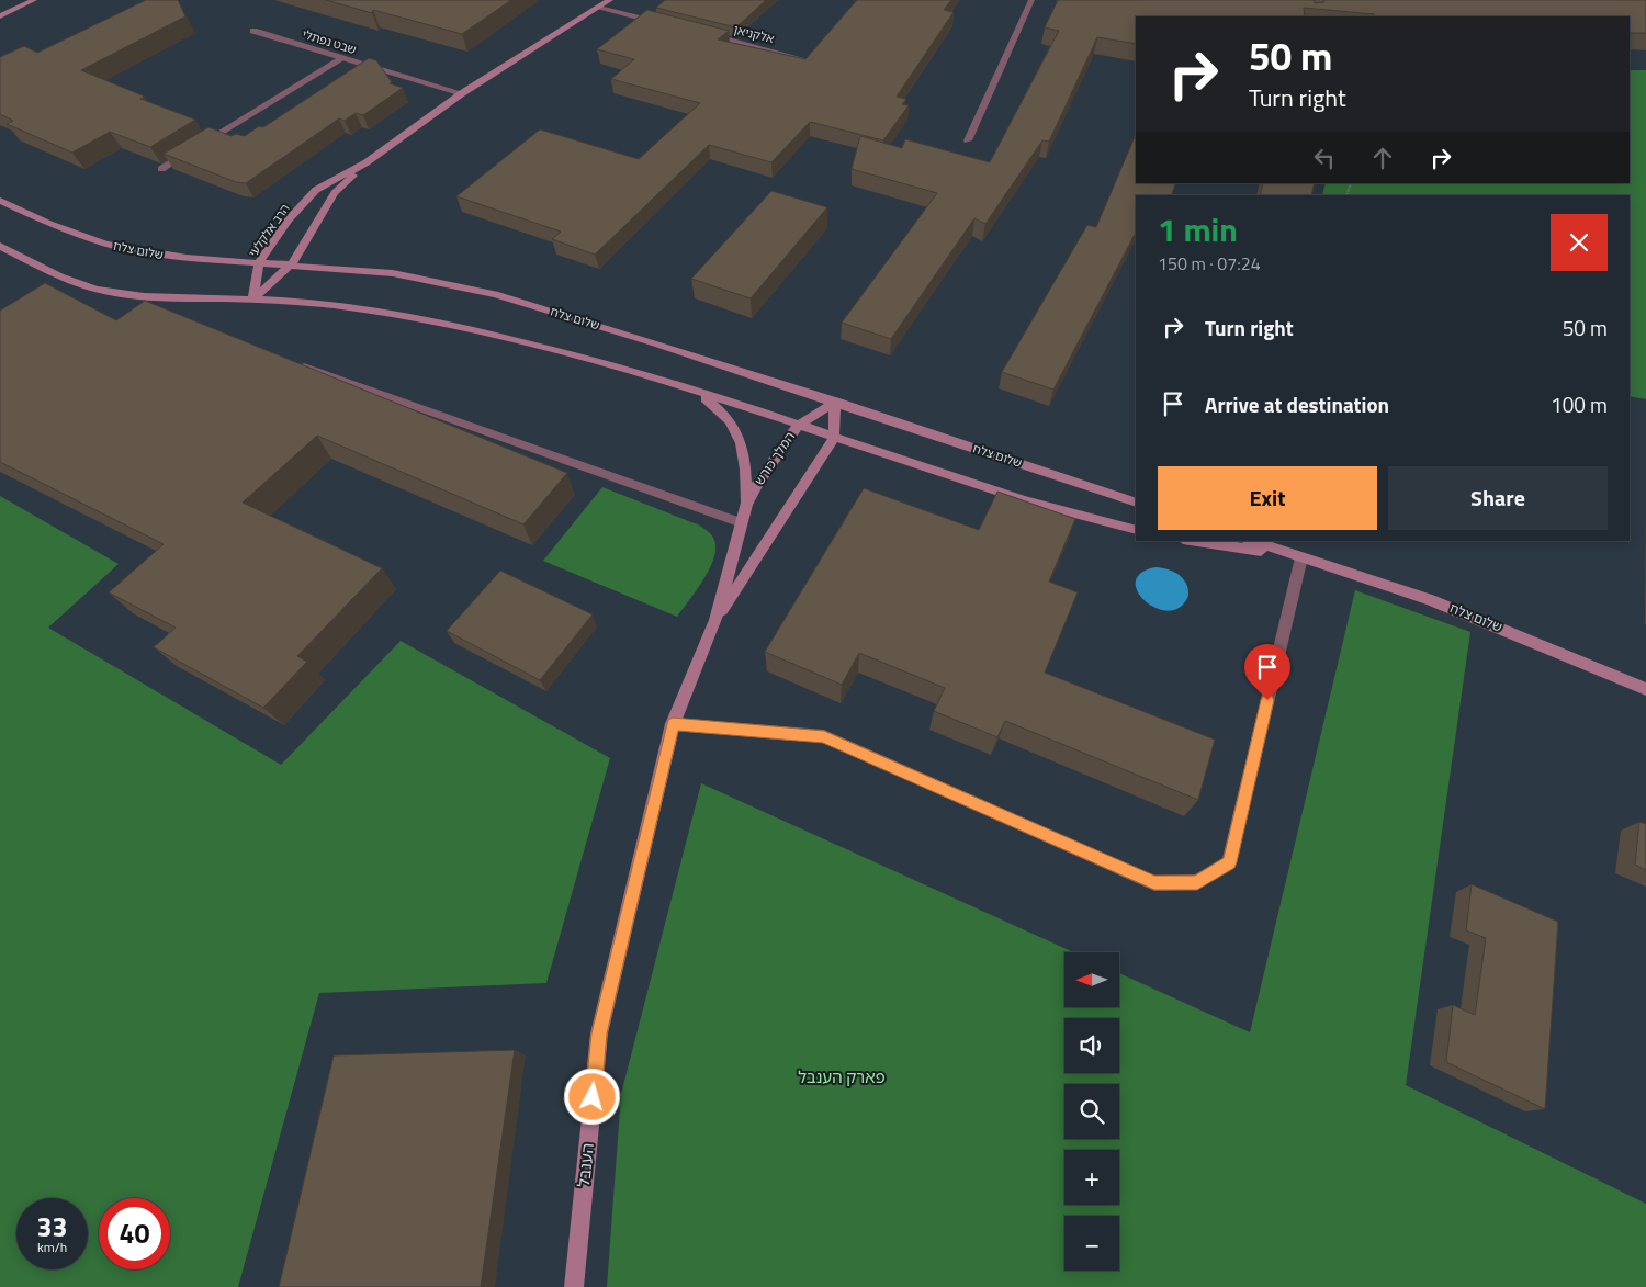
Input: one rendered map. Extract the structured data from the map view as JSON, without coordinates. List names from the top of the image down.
{
  "streets": {
    "street": [
      "אלקניאן",
      "שבט נפתלי",
      "הרב אלקלעי",
      "שלום צלח",
      "המלך כורש",
      "הענבל"
    ]
  },
  "crossings": [
    ["שבט נפתלי", "הרב אלקלעי"],
    ["הרב אלקלעי", "שלום צלח"],
    ["שלום צלח", "המלך כורש"],
    ["המלך כורש", "הענבל"]
  ],
  "parks": ["פארק הענבל"],
  "north": "left",
  "page": {
    "turn": ["50 m", "Turn right"],
    "heading": ["1 min", "150 m · 07:24"],
    "list": [
      {
        "name": "Turn right",
        "value": "50 m"
      },
      {
        "name": "Arrive at destination",
        "value": "100 m"
      }
    ],
    "buttons": ["Exit", "Share"],
    "map_buttons": ["+", "−"],
    "speed": "33 km/h",
    "limit": "40"
  }
}
